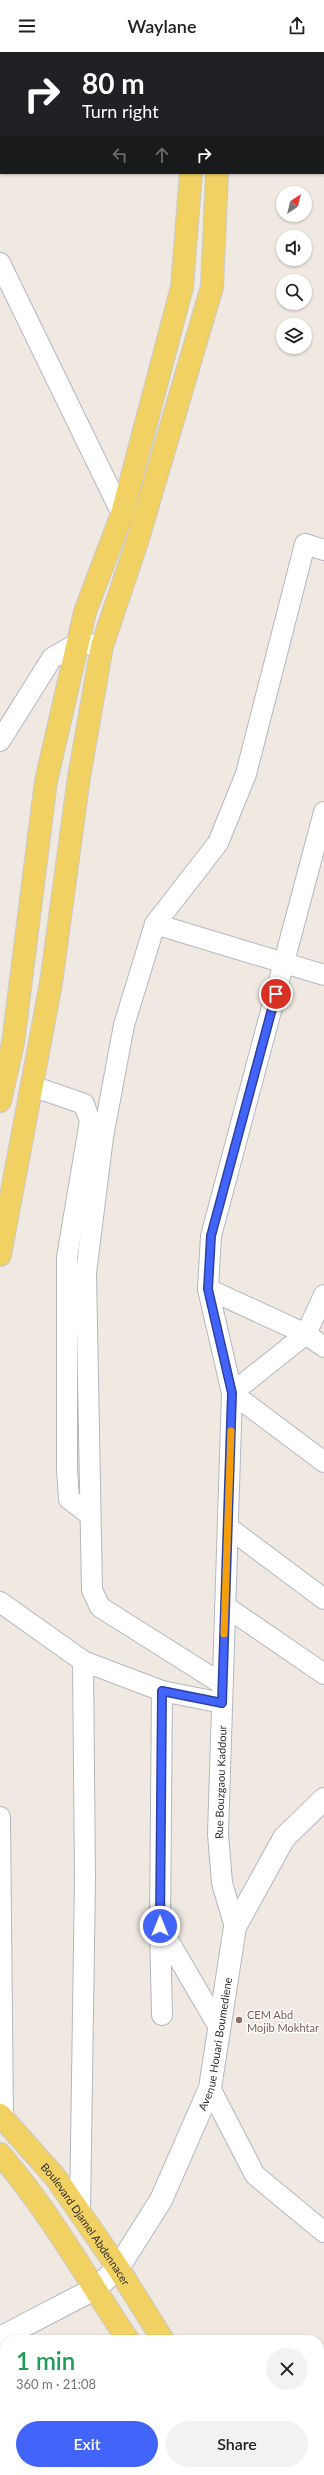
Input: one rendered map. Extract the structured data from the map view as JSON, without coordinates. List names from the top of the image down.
{
  "streets": {
    "main road": ["Boulevard Djamel Abdennacer"],
    "street": ["Rue Bouzgaou Kaddour", "Avenue Houari Boumediene"]
  },
  "crossings": [
    ["Rue Bouzgaou Kaddour", "Avenue Houari Boumediene"],
    ["Avenue Houari Boumediene", "Boulevard Djamel Abdennacer"]
  ],
  "places": ["CEM Abd Mojib Mokhtar"],
  "north": "top right",
  "page": {
    "header": "Waylane",
    "turn": ["80 m", "Turn right"],
    "heading": ["1 min", "360 m · 21:08"],
    "buttons": ["Exit", "Share"]
  }
}
